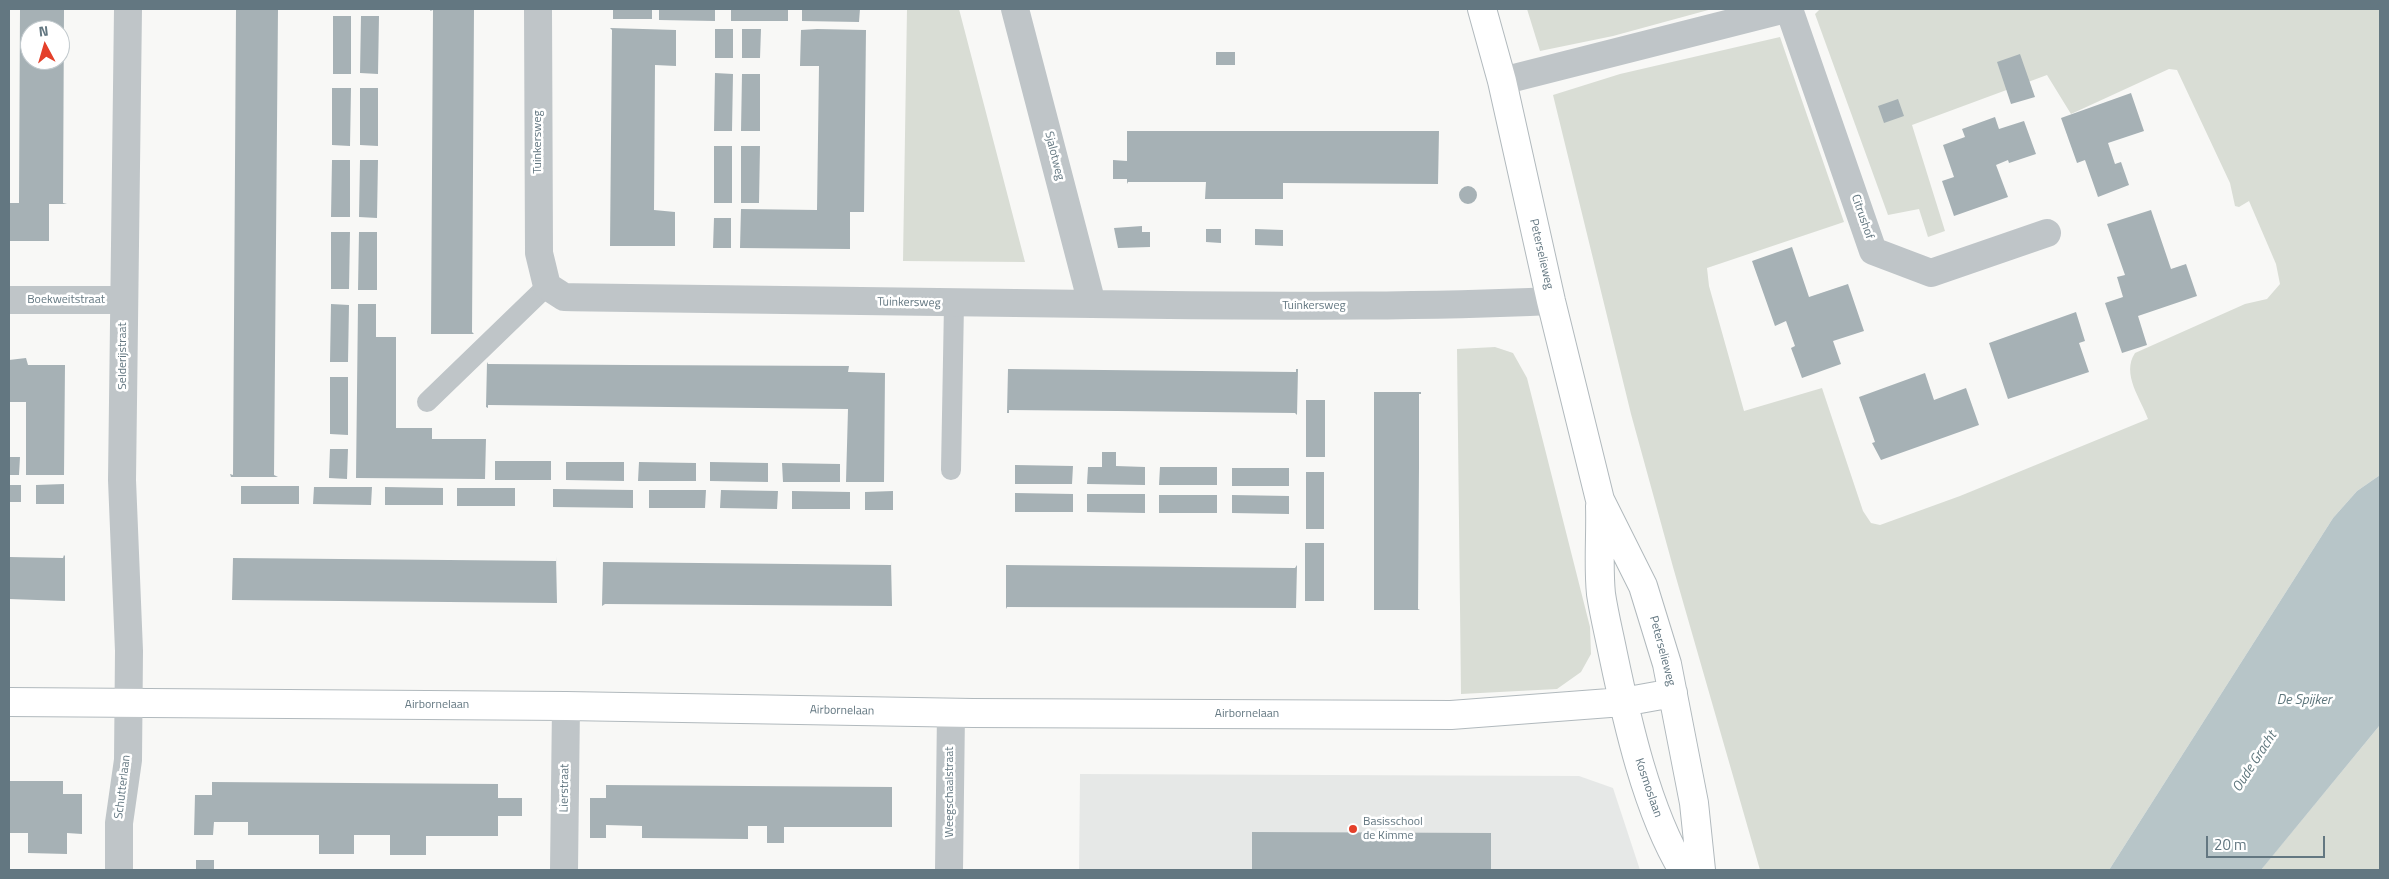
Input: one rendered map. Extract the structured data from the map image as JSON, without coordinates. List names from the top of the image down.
{
  "streets": {
    "street": [
      "Tuinkersweg",
      "Sjalotweg",
      "Citrushof",
      "Peterselieweg",
      "Boekweitstraat",
      "Selderijstraat",
      "Airbornelaan",
      "Schutterlaan",
      "Lierstraat",
      "Kosmoslaan",
      "Weegschaalstraat"
    ]
  },
  "crossings": [
    ["Tuinkersweg", "Sjalotweg"],
    ["Tuinkersweg", "Peterselieweg"],
    ["Peterselieweg", "Airbornelaan"],
    ["Peterselieweg", "Kosmoslaan"],
    ["Boekweitstraat", "Selderijstraat"],
    ["Selderijstraat", "Airbornelaan"],
    ["Selderijstraat", "Schutterlaan"],
    ["Airbornelaan", "Schutterlaan"],
    ["Airbornelaan", "Lierstraat"],
    ["Airbornelaan", "Kosmoslaan"],
    ["Airbornelaan", "Weegschaalstraat"]
  ],
  "water": ["De Spijker", "Oude Gracht"],
  "places": ["Basisschool de Kimme"],
  "scale_bar": "20 m",
  "north": "top"
}
